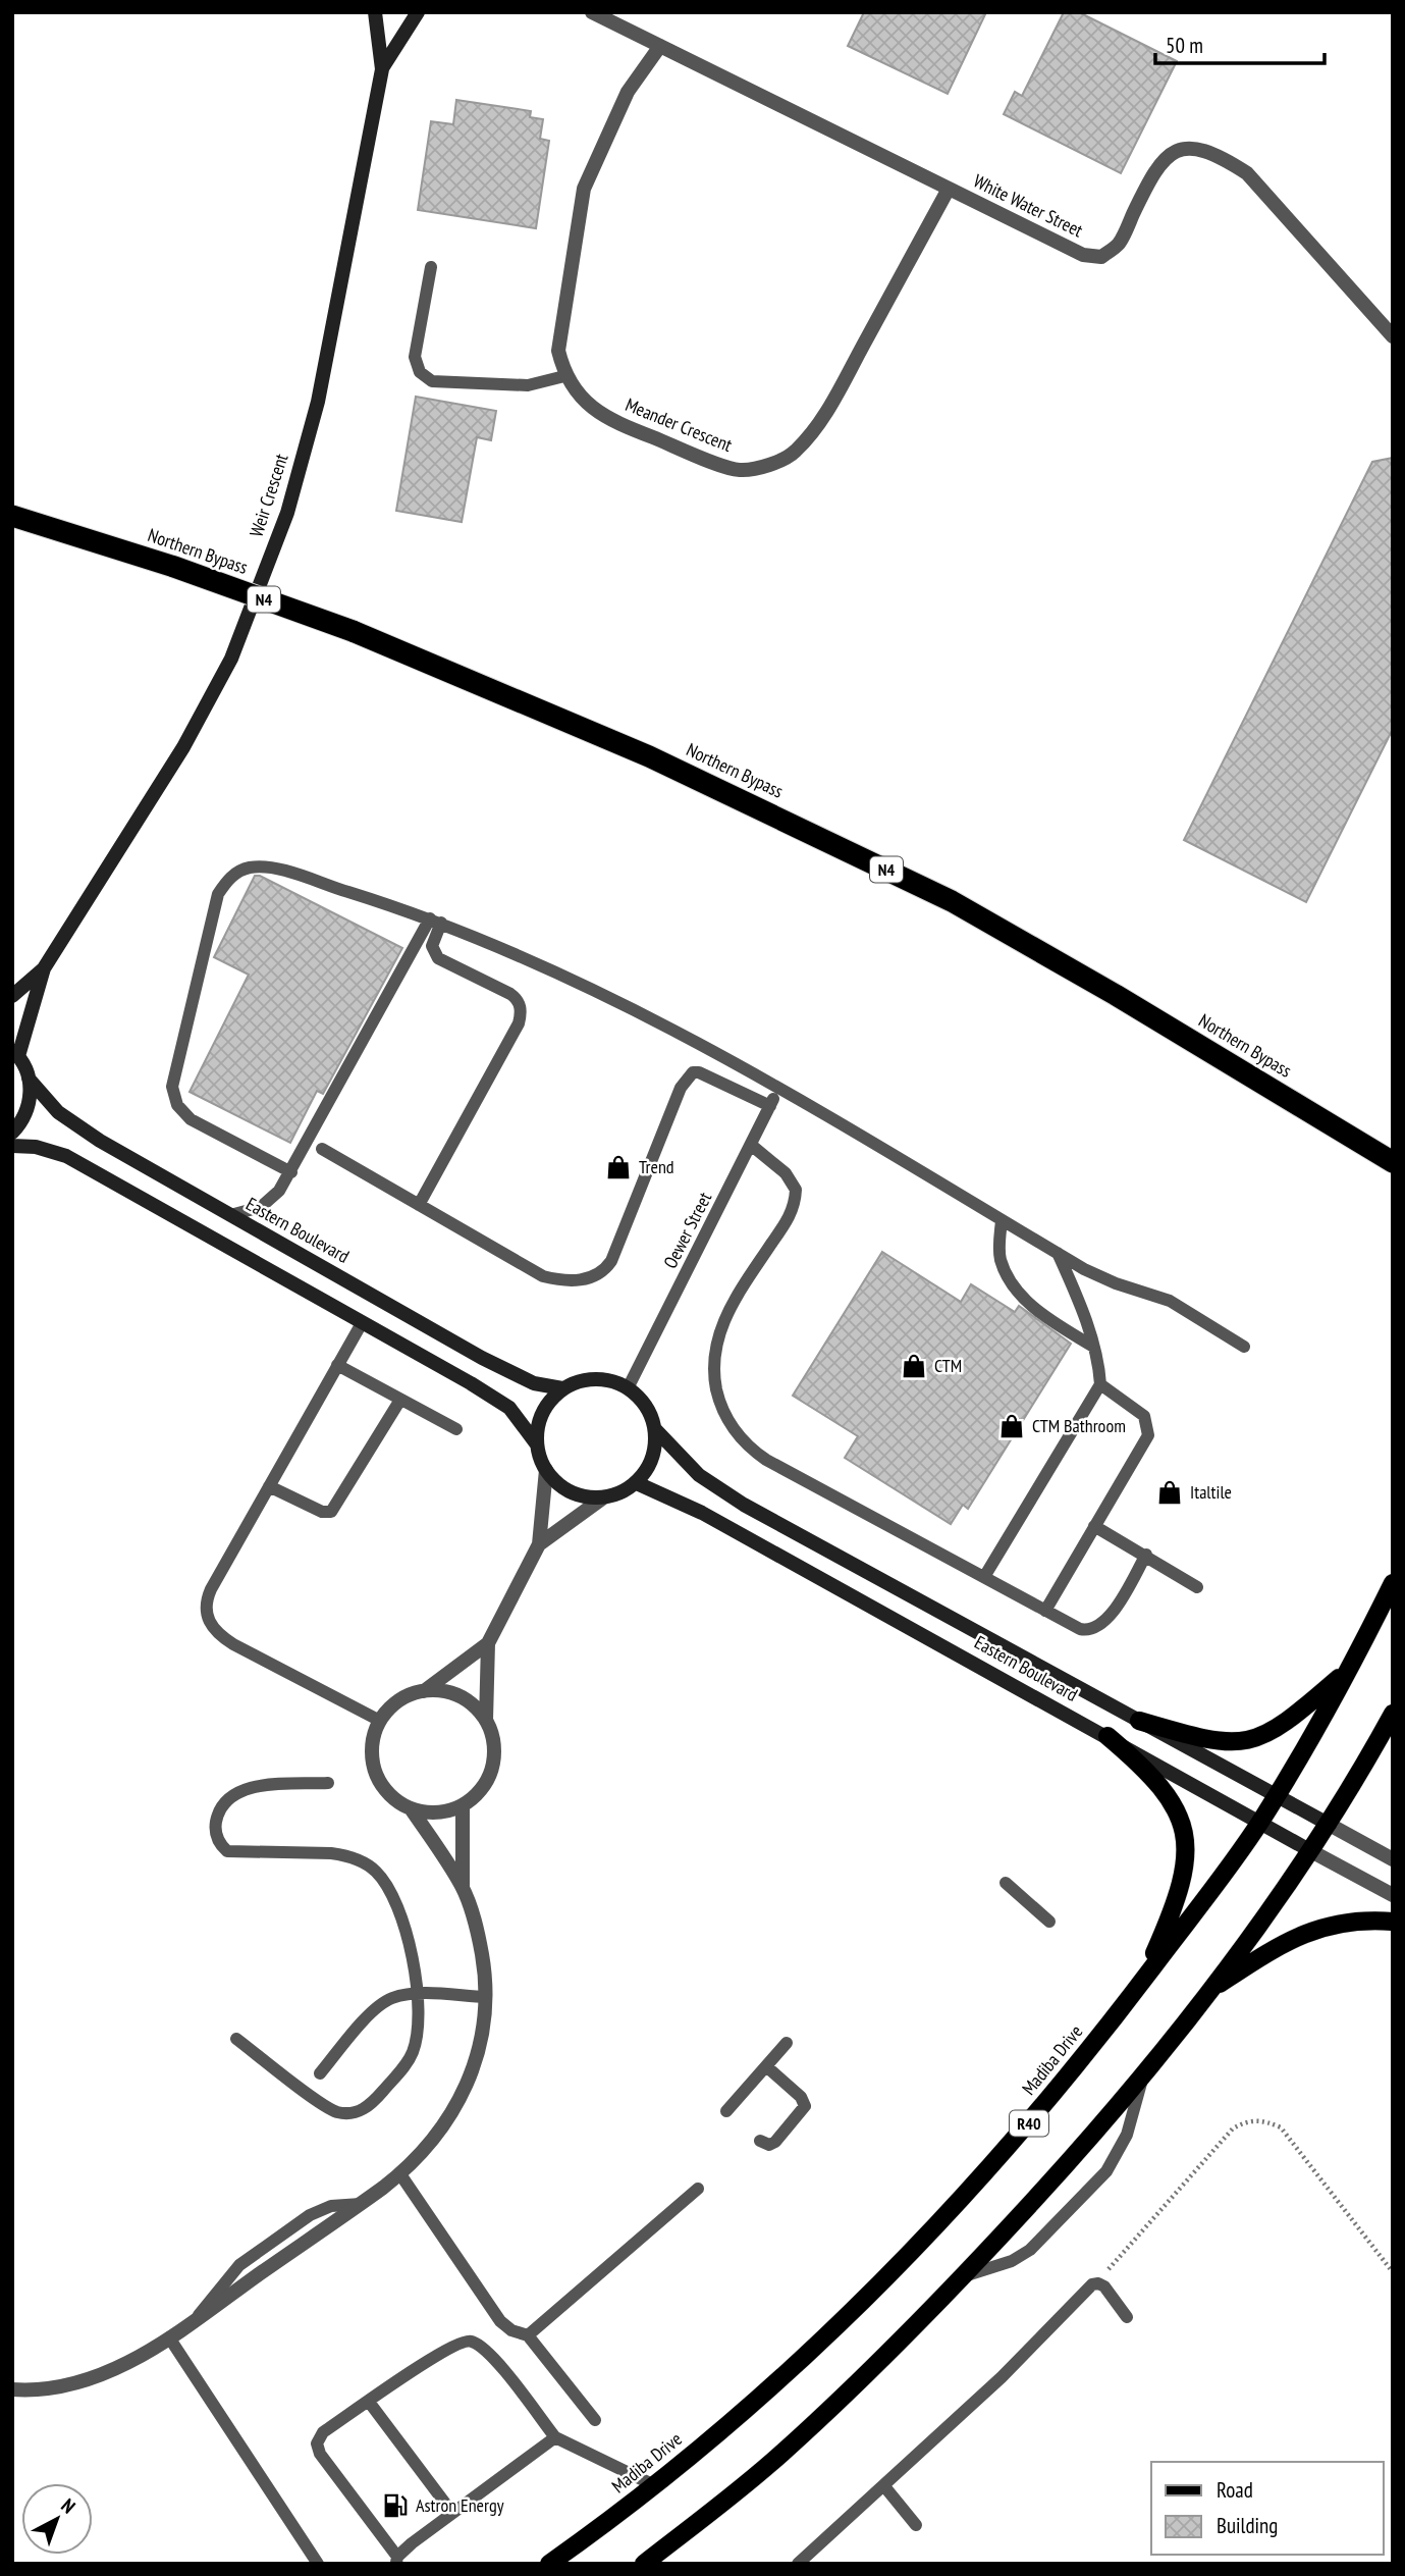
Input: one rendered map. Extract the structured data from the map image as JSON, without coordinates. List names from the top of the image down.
{
  "streets": {
    "highway": ["Northern Bypass", "N4"],
    "main road": ["Madiba Drive", "R40"],
    "street": [
      "White Water Street",
      "Meander Crescent",
      "Weir Crescent",
      "Eastern Boulevard"
    ],
    "lane": ["Oewer Street"]
  },
  "crossings": [
    ["White Water Street", "Meander Crescent"],
    ["Eastern Boulevard", "Oewer Street"],
    ["Eastern Boulevard", "Madiba Drive"]
  ],
  "places": {
    "shop": [
      "Trend",
      "CTM",
      "CTM Bathroom",
      "Italtile"
    ],
    "fuel station": ["Astron Energy"]
  },
  "legend": ["Road", "Building"],
  "scale_bar": "50 m",
  "north": "top right"
}
